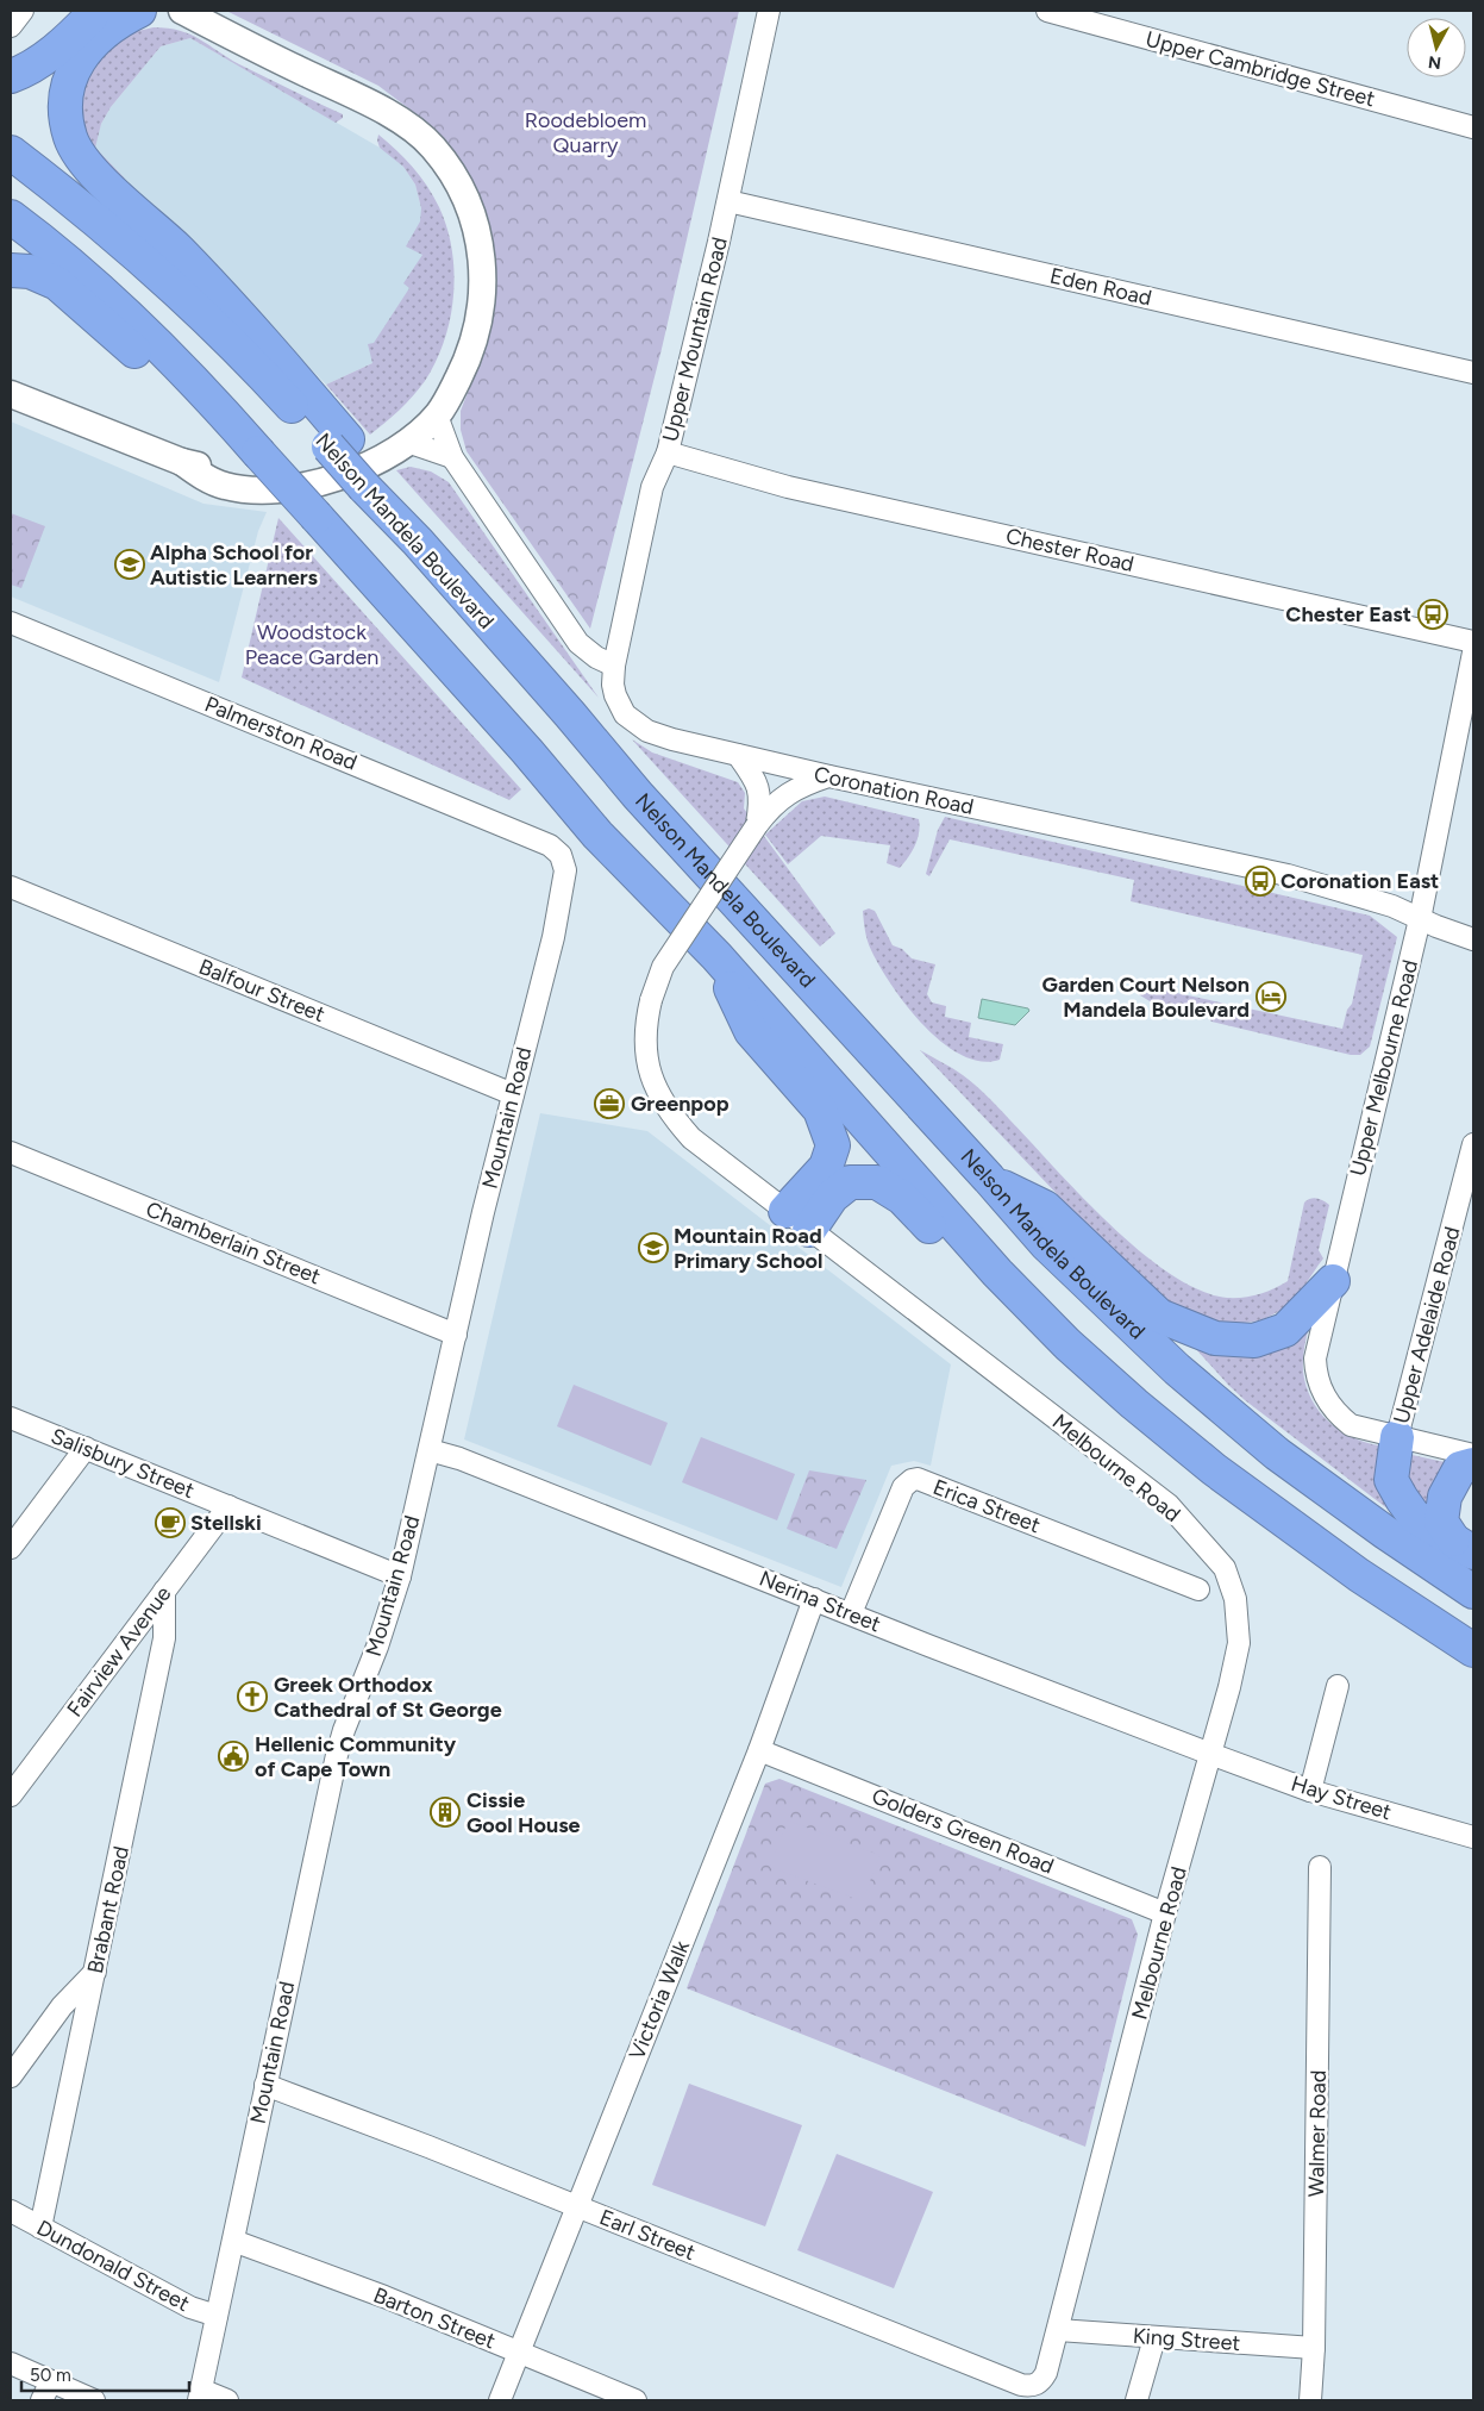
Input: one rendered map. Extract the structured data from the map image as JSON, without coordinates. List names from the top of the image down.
{
  "streets": {
    "highway": ["Nelson Mandela Boulevard"],
    "street": [
      "Upper Cambridge Street",
      "Eden Road",
      "Upper Mountain Road",
      "Chester Road",
      "Palmerston Road",
      "Coronation Road",
      "Balfour Street",
      "Upper Melbourne Road",
      "Mountain Road",
      "Chamberlain Street",
      "Upper Adelaide Road",
      "Salisbury Street",
      "Melbourne Road",
      "Erica Street",
      "Nerina Street",
      "Fairview Avenue",
      "Hay Street",
      "Golders Green Road",
      "Brabant Road",
      "Victoria Walk",
      "Walmer Road",
      "Earl Street",
      "Dundonald Street",
      "Barton Street",
      "King Street"
    ]
  },
  "crossings": [
    ["Eden Road", "Upper Mountain Road"],
    ["Upper Mountain Road", "Chester Road"],
    ["Upper Mountain Road", "Coronation Road"],
    ["Palmerston Road", "Mountain Road"],
    ["Coronation Road", "Upper Melbourne Road"],
    ["Coronation Road", "Melbourne Road"],
    ["Balfour Street", "Mountain Road"],
    ["Upper Melbourne Road", "Upper Adelaide Road"],
    ["Mountain Road", "Chamberlain Street"],
    ["Mountain Road", "Salisbury Street"],
    ["Mountain Road", "Nerina Street"],
    ["Mountain Road", "Earl Street"],
    ["Mountain Road", "Dundonald Street"],
    ["Mountain Road", "Barton Street"],
    ["Salisbury Street", "Fairview Avenue"],
    ["Melbourne Road", "Nerina Street"],
    ["Melbourne Road", "Hay Street"],
    ["Melbourne Road", "Golders Green Road"],
    ["Melbourne Road", "Earl Street"],
    ["Melbourne Road", "King Street"],
    ["Erica Street", "Nerina Street"],
    ["Nerina Street", "Hay Street"],
    ["Nerina Street", "Victoria Walk"],
    ["Fairview Avenue", "Brabant Road"],
    ["Golders Green Road", "Victoria Walk"],
    ["Brabant Road", "Dundonald Street"],
    ["Victoria Walk", "Earl Street"],
    ["Victoria Walk", "Barton Street"],
    ["Walmer Road", "King Street"]
  ],
  "parks": ["Roodebloem Quarry", "Woodstock Peace Garden"],
  "places": {
    "school or university": ["Alpha School for Autistic Learners", "Mountain Road Primary School"],
    "bus stop": ["Chester East", "Coronation East"],
    "hotel": ["Garden Court Nelson Mandela Boulevard"],
    "office": ["Greenpop"],
    "cafe": ["Stellski"],
    "church": ["Greek Orthodox Cathedral of St George"],
    "public building": ["Hellenic Community of Cape Town"],
    "building": ["Cissie Gool House"]
  },
  "scale_bar": "50 m",
  "north": "bottom"
}
